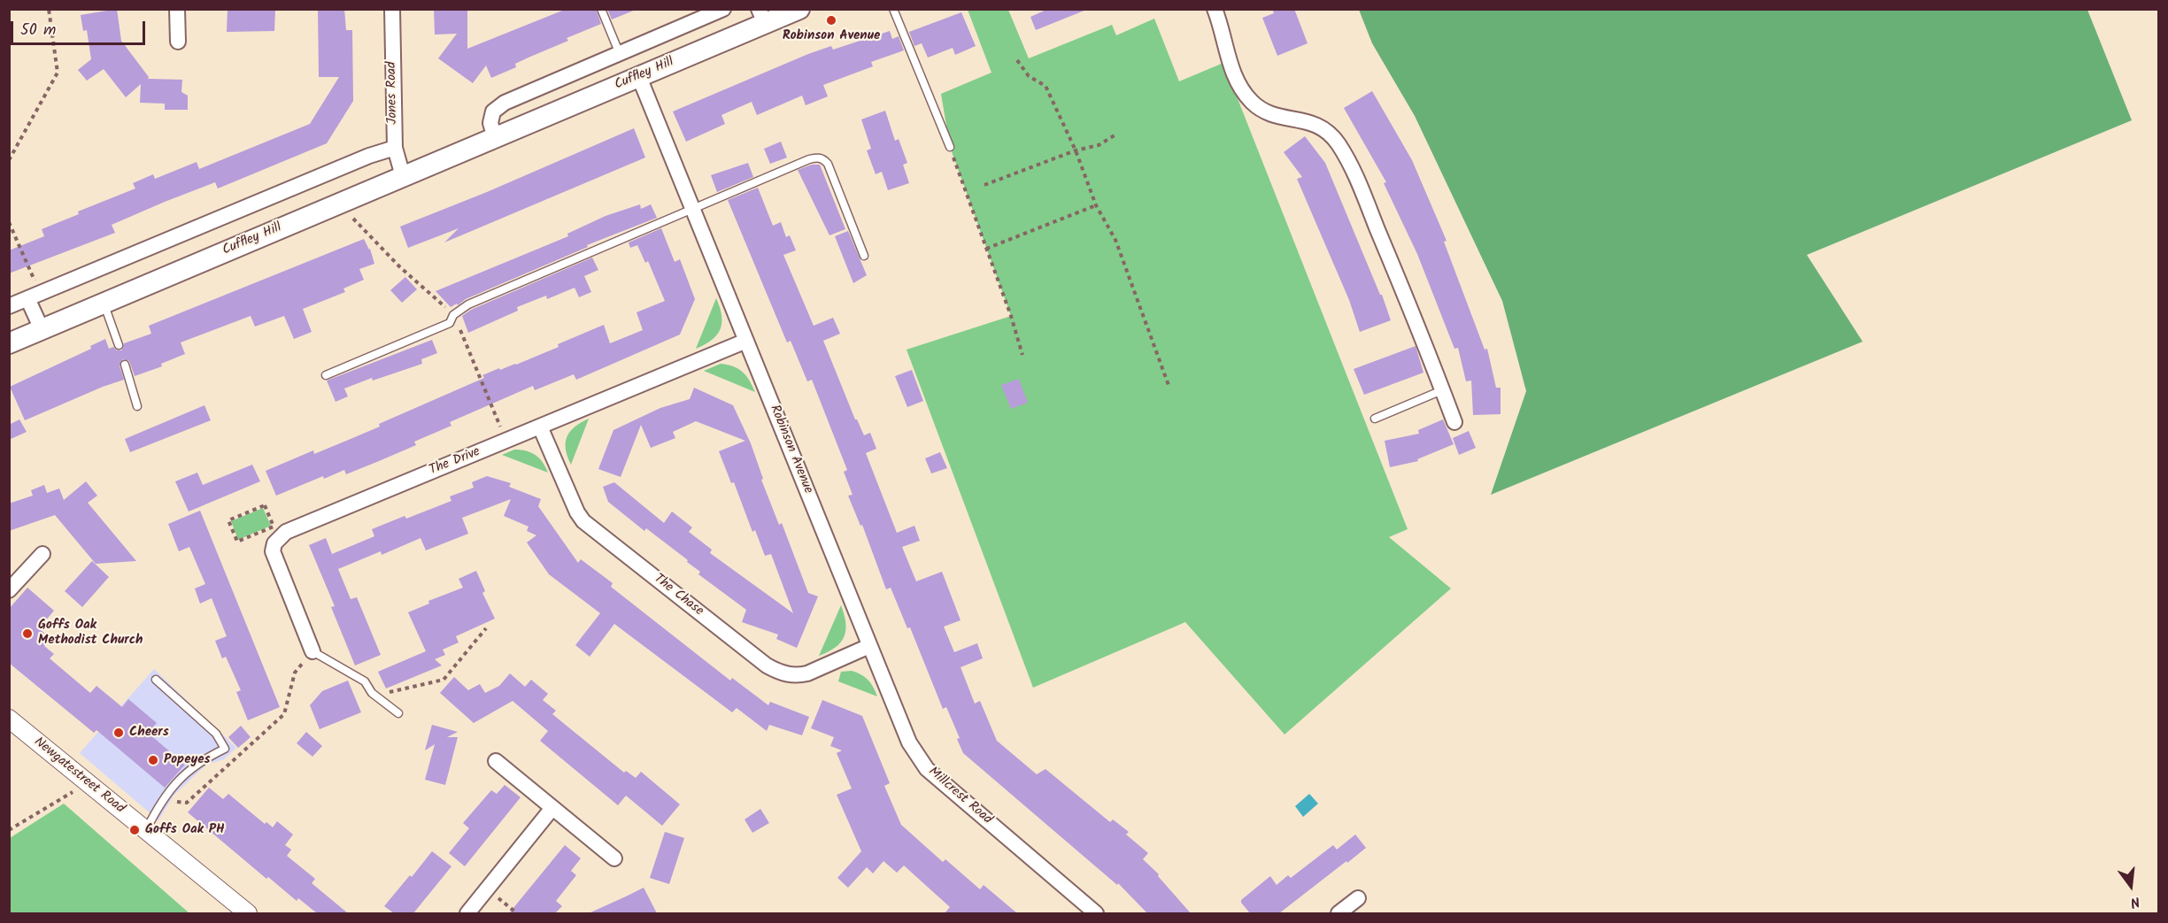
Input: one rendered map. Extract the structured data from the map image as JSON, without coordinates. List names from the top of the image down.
{
  "streets": {
    "main road": ["Cuffley Hill"],
    "street": [
      "Jones Road",
      "Robinson Avenue",
      "The Drive",
      "The Chase",
      "Newgatestreet Road",
      "Millcrest Road"
    ]
  },
  "crossings": [
    ["Cuffley Hill", "Jones Road"],
    ["Cuffley Hill", "Robinson Avenue"],
    ["Robinson Avenue", "The Drive"],
    ["Robinson Avenue", "The Chase"],
    ["Robinson Avenue", "Millcrest Road"],
    ["The Drive", "The Chase"],
    ["The Chase", "Millcrest Road"]
  ],
  "places": [
    "Robinson Avenue",
    "Goffs Oak Methodist Church",
    "Cheers",
    "Popeyes",
    "Goffs Oak PH"
  ],
  "scale_bar": "50 m",
  "north": "bottom"
}
